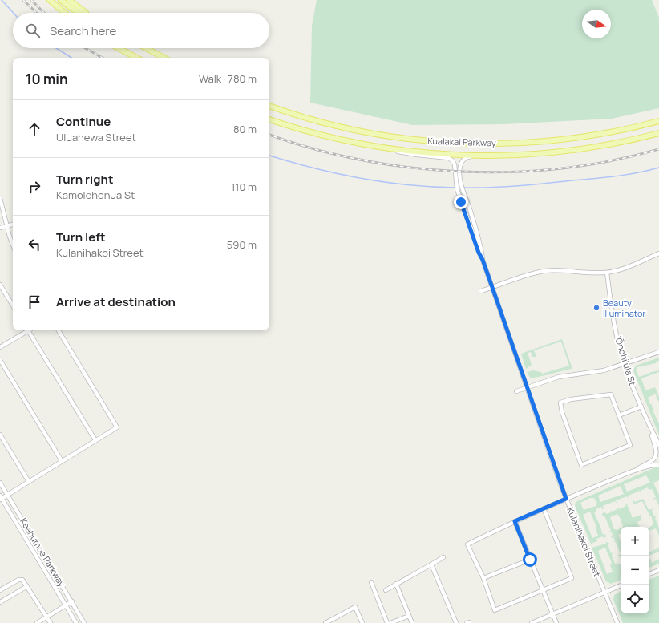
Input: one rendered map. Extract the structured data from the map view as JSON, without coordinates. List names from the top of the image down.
{
  "streets": {
    "main road": ["Kualakai Parkway"],
    "street": ["‘Ōnohi‘ula St", "Kulanihakoi Street", "Keahumoa Parkway"]
  },
  "crossings": [
    ["Kualakai Parkway", "Kulanihakoi Street"]
  ],
  "places": ["Beauty Illuminator"],
  "north": "right",
  "page": {
    "search": "Search here",
    "heading": ["10 min", "Walk · 780 m"],
    "list": [
      ["Continue", "Uluahewa Street", "80 m"],
      ["Turn right", "Kamolehonua St", "110 m"],
      ["Turn left", "Kulanihakoi Street", "590 m"],
      "Arrive at destination"
    ],
    "map_buttons": ["+", "−"]
  }
}
